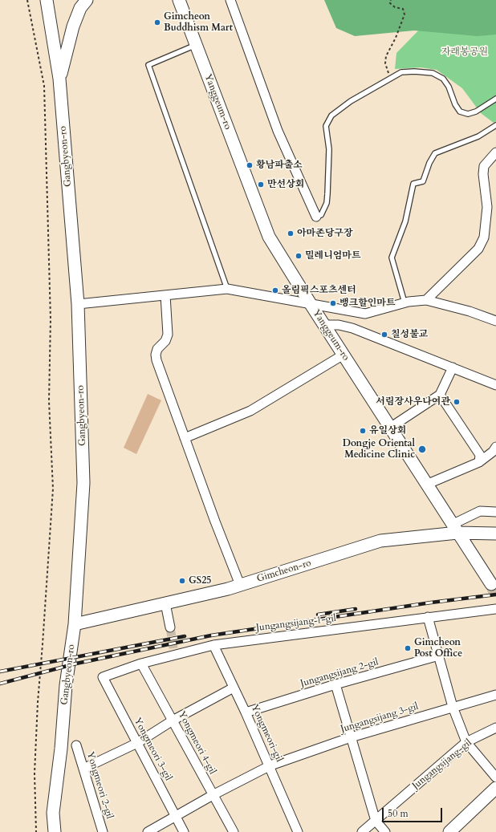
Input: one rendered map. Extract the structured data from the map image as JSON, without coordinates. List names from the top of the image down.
{
  "streets": {
    "street": [
      "Yanggeum-ro",
      "Gangbyeon-ro",
      "Gimcheon-ro",
      "Jungangsijang 1-gil",
      "Jungangsijang 2-gil",
      "Jungangsijang 3-gil",
      "Yongmeori-gil",
      "Yongmeori 4-gil",
      "Yongmeori 3-gil",
      "Jungangsijang-gil",
      "Yongmeori 2-gil"
    ]
  },
  "crossings": [
    ["Yanggeum-ro", "Gimcheon-ro"],
    ["Gangbyeon-ro", "Gimcheon-ro"],
    ["Jungangsijang 1-gil", "Yongmeori-gil"],
    ["Jungangsijang 1-gil", "Yongmeori 4-gil"],
    ["Jungangsijang 1-gil", "Yongmeori 3-gil"],
    ["Jungangsijang 2-gil", "Yongmeori-gil"],
    ["Jungangsijang 3-gil", "Yongmeori-gil"],
    ["Jungangsijang 3-gil", "Yongmeori 4-gil"],
    ["Jungangsijang 3-gil", "Yongmeori 3-gil"]
  ],
  "parks": ["자래봉공원"],
  "places": [
    "Gimcheon Buddhism Mart",
    "황남파출소",
    "만선상회",
    "아마존당구장",
    "밀레니엄마트",
    "올림픽스포츠센터",
    "뱅크할인마트",
    "칠성불교",
    "서림장사우나여관",
    "유일상회",
    "Dongje Oriental Medicine Clinic",
    "GS25",
    "Gimcheon Post Office"
  ],
  "scale_bar": "50 m"
}
